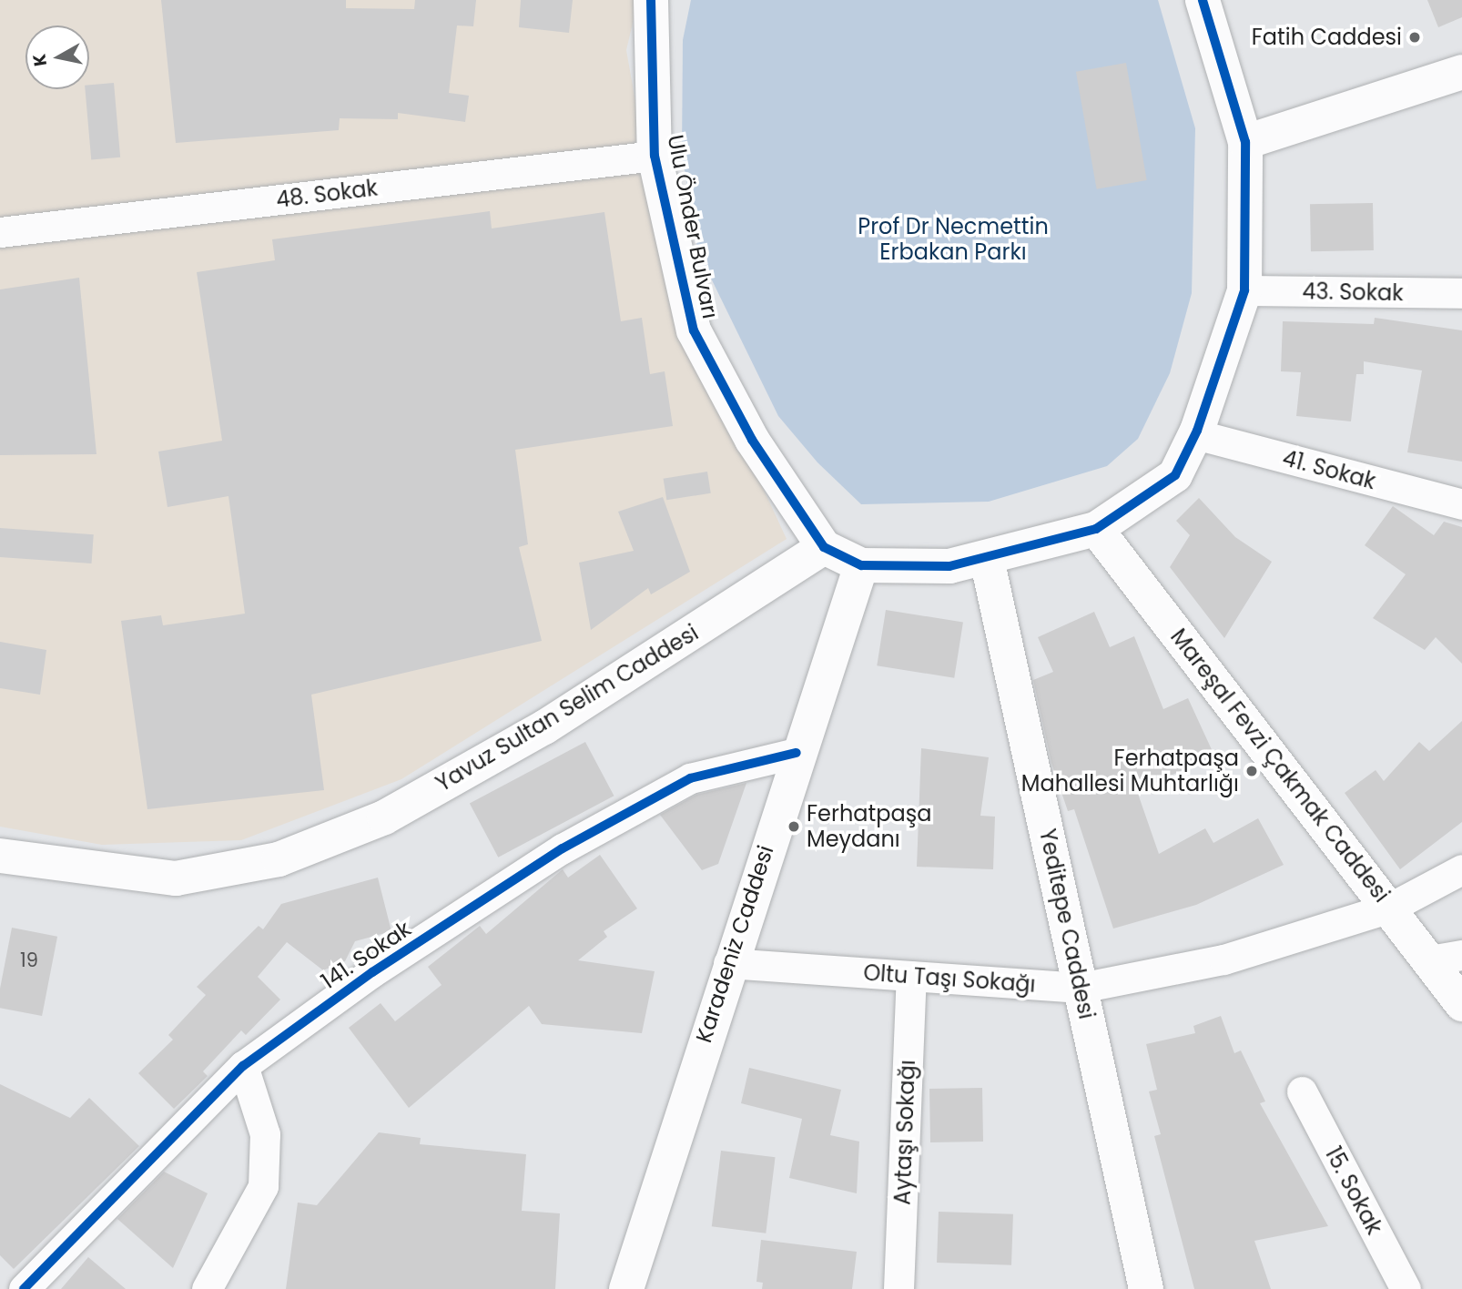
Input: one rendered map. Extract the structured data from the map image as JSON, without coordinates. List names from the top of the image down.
{
  "streets": {
    "street": [
      "48. Sokak",
      "Ulu Önder Bulvarı",
      "43. Sokak",
      "41. Sokak",
      "Yavuz Sultan Selim Caddesi",
      "Mareşal Fevzi Çakmak Caddesi",
      "Yeditepe Caddesi",
      "Karadeniz Caddesi",
      "141. Sokak",
      "Oltu Taşı Sokağı",
      "Aytaşı Sokağı",
      "15. Sokak"
    ]
  },
  "crossings": [
    ["48. Sokak", "Ulu Önder Bulvarı"],
    ["Ulu Önder Bulvarı", "43. Sokak"],
    ["Ulu Önder Bulvarı", "41. Sokak"],
    ["Ulu Önder Bulvarı", "Yavuz Sultan Selim Caddesi"],
    ["Ulu Önder Bulvarı", "Mareşal Fevzi Çakmak Caddesi"],
    ["Ulu Önder Bulvarı", "Yeditepe Caddesi"],
    ["Ulu Önder Bulvarı", "Karadeniz Caddesi"],
    ["Mareşal Fevzi Çakmak Caddesi", "Oltu Taşı Sokağı"],
    ["Yeditepe Caddesi", "Oltu Taşı Sokağı"],
    ["Karadeniz Caddesi", "141. Sokak"],
    ["Karadeniz Caddesi", "Oltu Taşı Sokağı"],
    ["Oltu Taşı Sokağı", "Aytaşı Sokağı"]
  ],
  "parks": ["Prof Dr Necmettin Erbakan Parkı"],
  "places": ["Fatih Caddesi", "Ferhatpaşa Mahallesi Muhtarlığı", "Ferhatpaşa Meydanı"],
  "house_numbers": ["19"],
  "north": "left"
}
